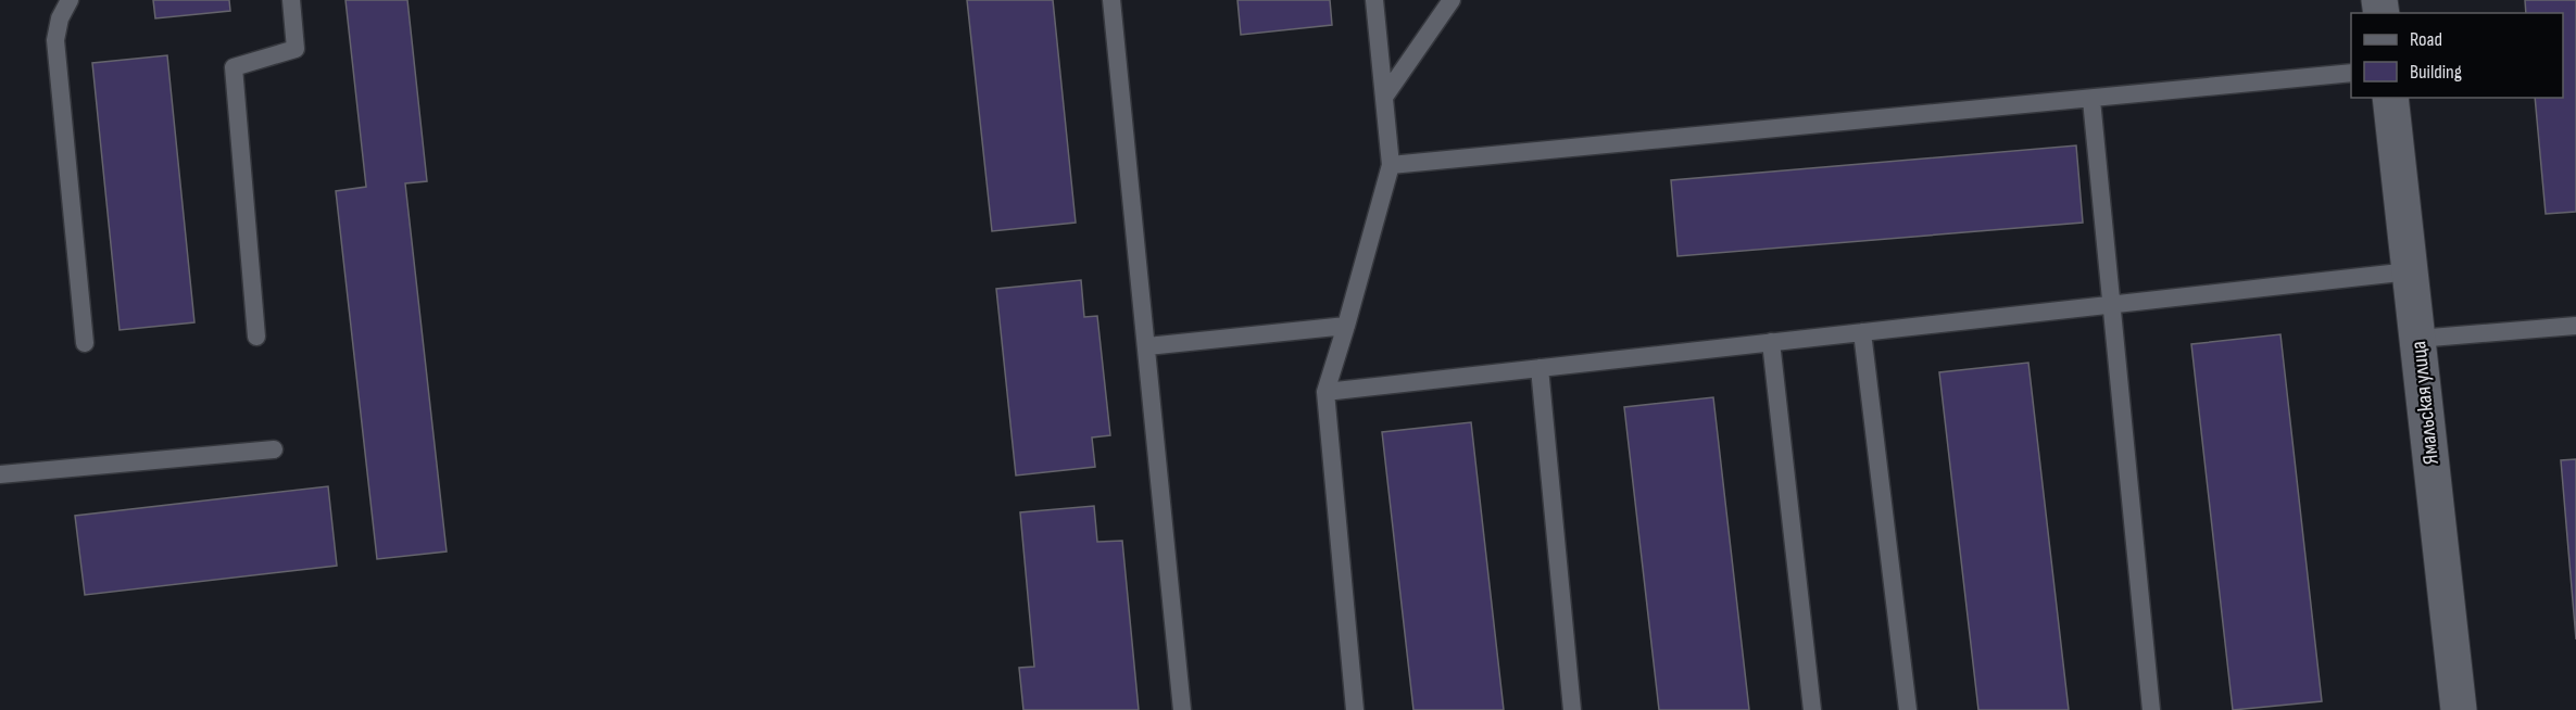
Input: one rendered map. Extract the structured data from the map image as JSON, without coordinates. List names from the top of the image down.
{
  "streets": {
    "street": ["Ямальская улица"]
  },
  "legend": ["Road", "Building"]
}
